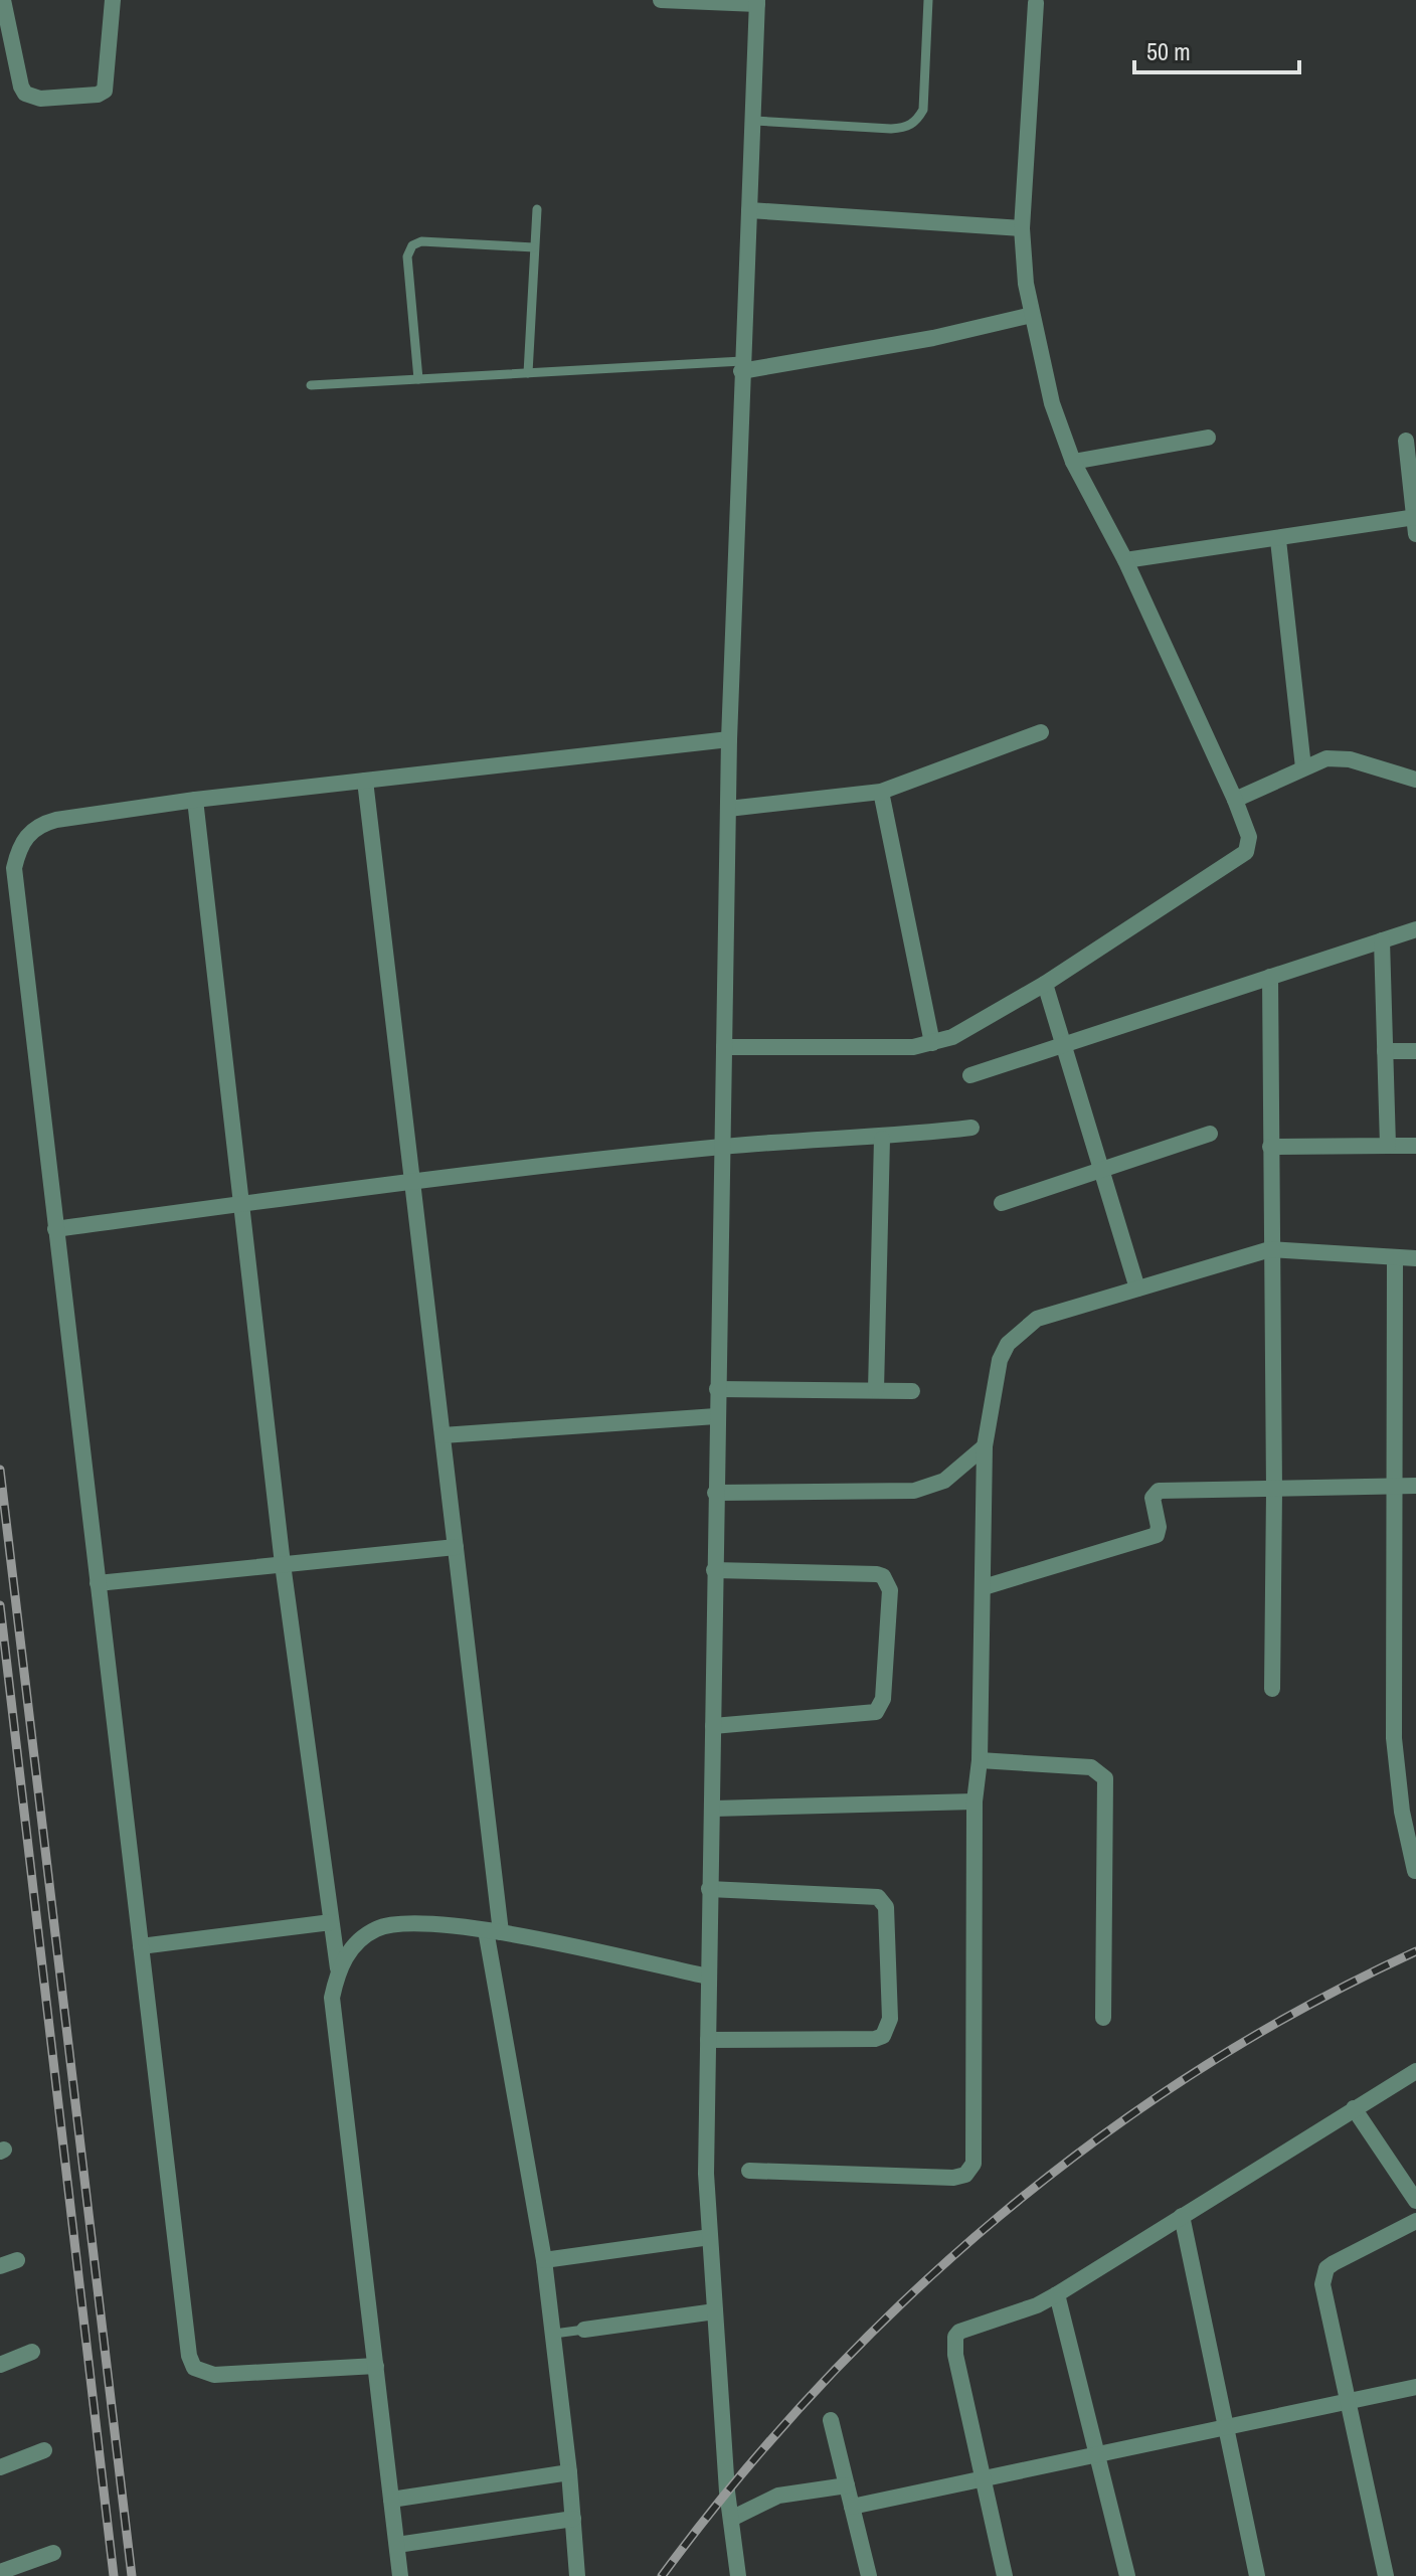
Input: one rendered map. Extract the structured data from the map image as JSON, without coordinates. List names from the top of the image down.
{
  "scale_bar": "50 m"
}
